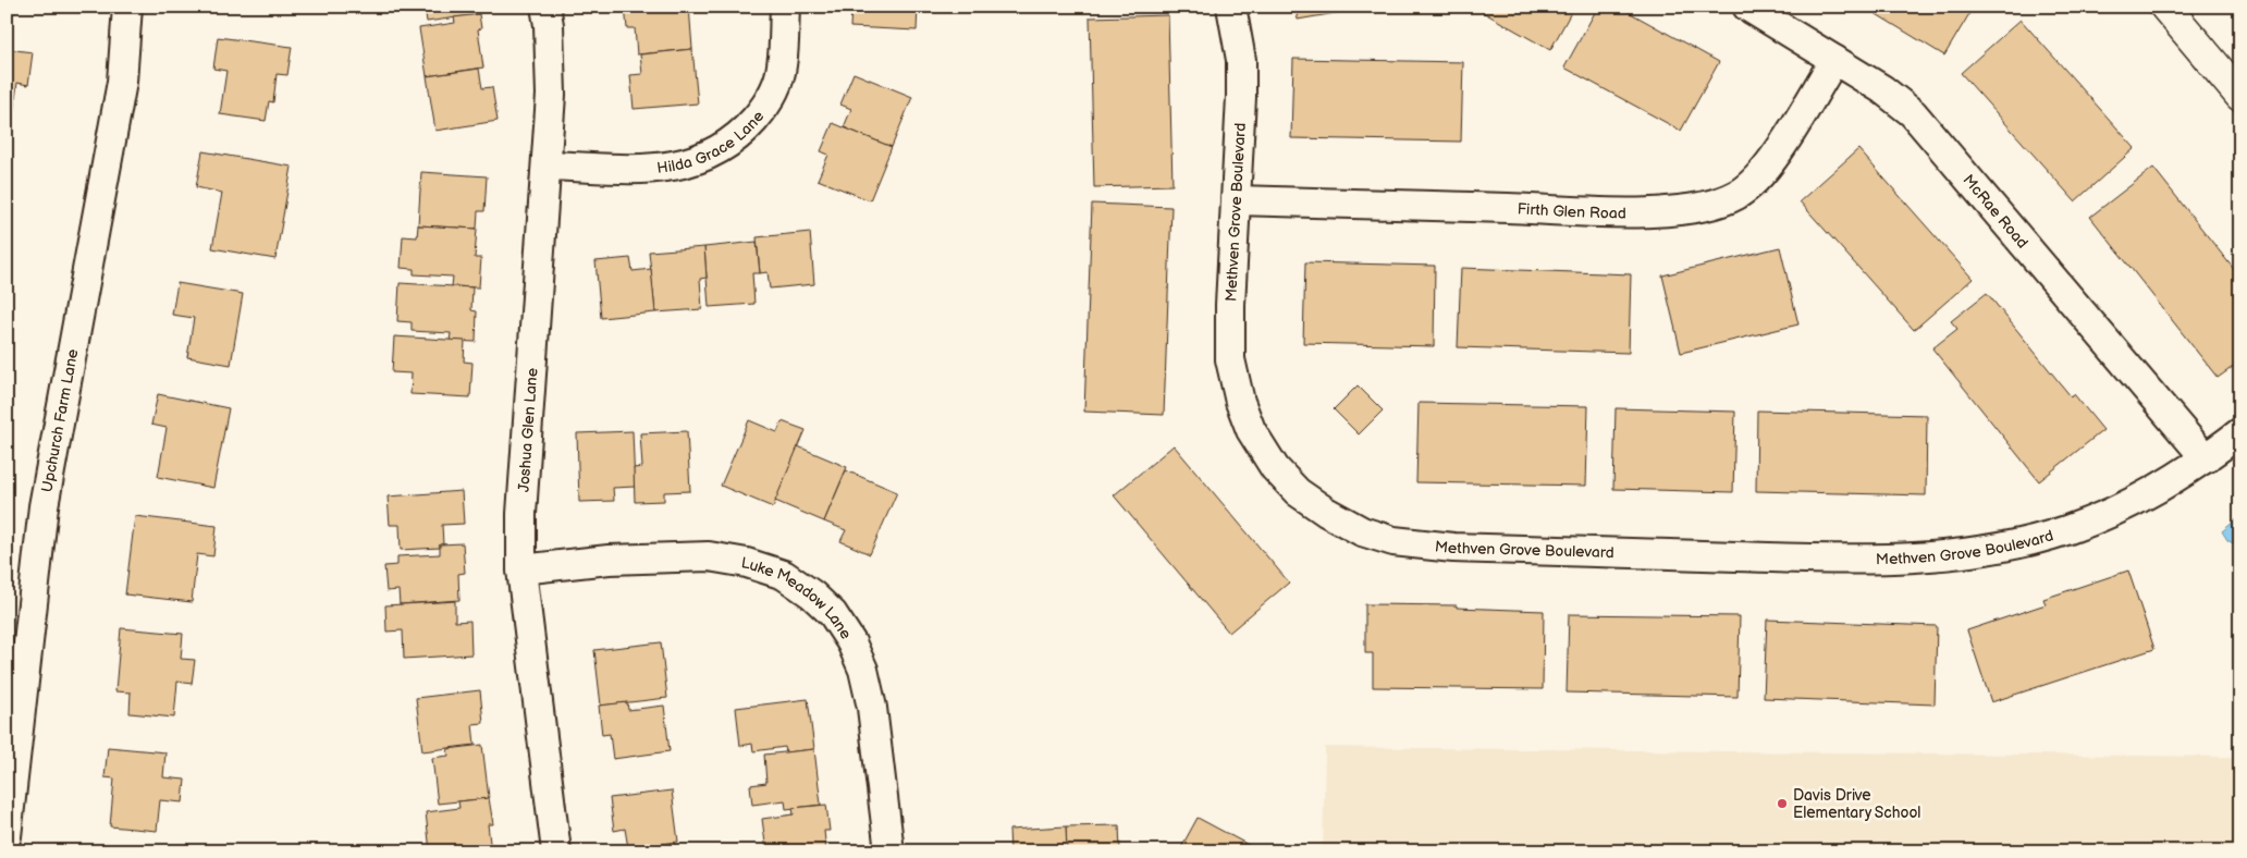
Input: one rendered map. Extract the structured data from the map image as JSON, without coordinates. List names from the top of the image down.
{
  "streets": {
    "street": [
      "Hilda Grace Lane",
      "Firth Glen Road",
      "McRae Road",
      "Methven Grove Boulevard",
      "Upchurch Farm Lane",
      "Joshua Glen Lane",
      "Luke Meadow Lane"
    ]
  },
  "crossings": [
    ["Hilda Grace Lane", "Joshua Glen Lane"],
    ["Firth Glen Road", "McRae Road"],
    ["Firth Glen Road", "Methven Grove Boulevard"],
    ["McRae Road", "Methven Grove Boulevard"],
    ["Joshua Glen Lane", "Luke Meadow Lane"]
  ],
  "places": ["Davis Drive Elementary School"]
}
